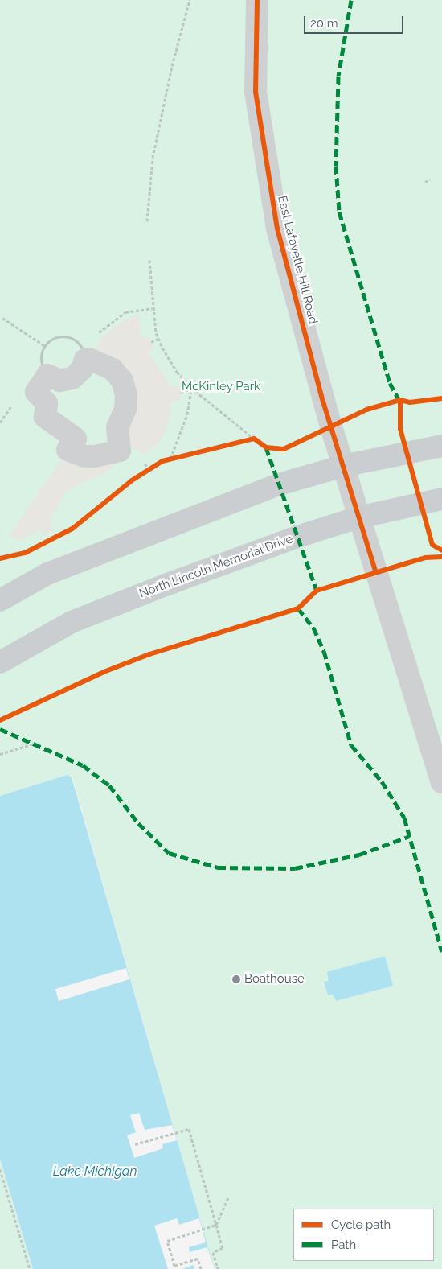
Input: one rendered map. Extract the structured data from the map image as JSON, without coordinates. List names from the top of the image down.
{
  "streets": {
    "main road": ["North Lincoln Memorial Drive"],
    "street": ["East Lafayette Hill Road"]
  },
  "crossings": [
    ["East Lafayette Hill Road", "North Lincoln Memorial Drive"]
  ],
  "water": ["Lake Michigan"],
  "parks": ["McKinley Park"],
  "places": ["Boathouse"],
  "legend": ["Cycle path", "Path"],
  "scale_bar": "20 m"
}
